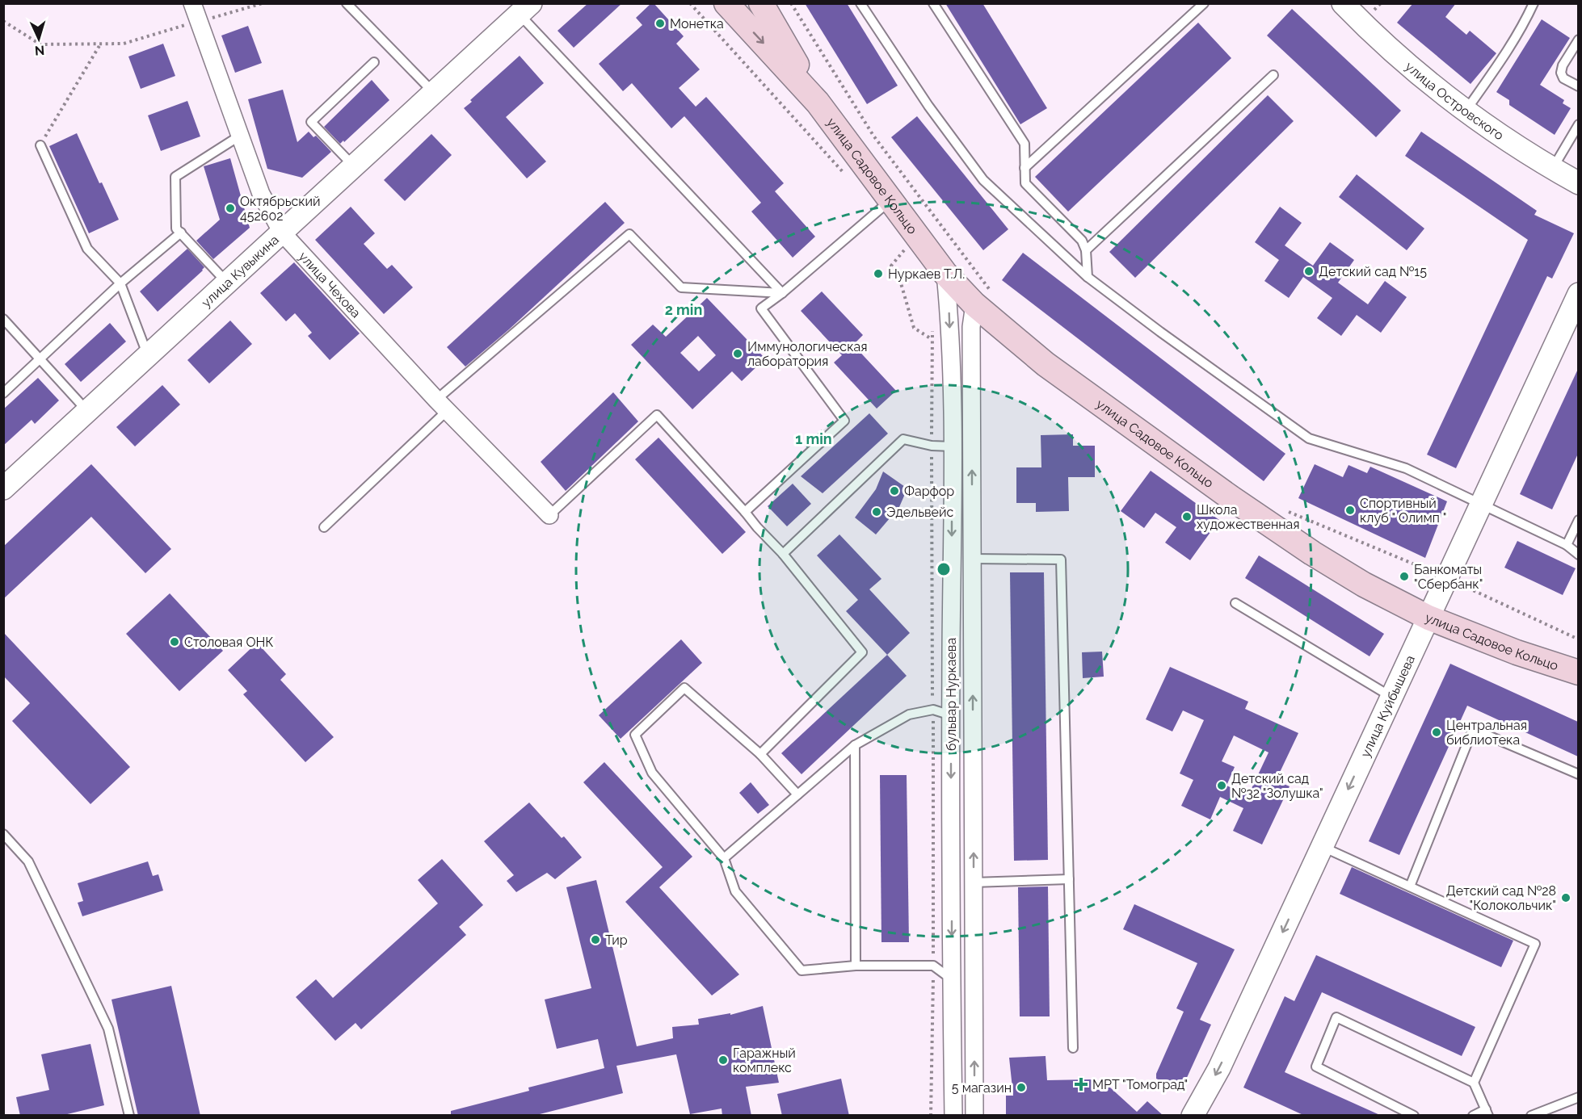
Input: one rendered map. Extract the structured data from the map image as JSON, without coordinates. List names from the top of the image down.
{
  "streets": {
    "main road": ["улица Садовое Кольцо"],
    "street": [
      "улица Островского",
      "улица Кувыкина",
      "улица Чехова",
      "бульвар Нуркаева",
      "улица Куйбышева"
    ]
  },
  "crossings": [
    ["улица Садовое Кольцо", "бульвар Нуркаева"],
    ["улица Садовое Кольцо", "улица Куйбышева"],
    ["улица Кувыкина", "улица Чехова"]
  ],
  "one_way": ["улица Куйбышева"],
  "places": {
    "other": [
      "Монетка",
      "Октябрьский 452602",
      "Детский сад №15",
      "Нуркаев Т.Л.",
      "Иммунологическая лаборатория",
      "Фарфор",
      "Спортивный клуб \" Олимп \"",
      "Эдельвейс",
      "Школа художественная",
      "Банкоматы \"Сбербанк\"",
      "Столовая ОНК",
      "Центральная библиотека",
      "Детский сад №32 \"Золушка\"",
      "Детский сад №28 \"Колокольчик\"",
      "Тир",
      "Гаражный комплекс",
      "5 магазин"
    ],
    "health": ["МРТ \"Томоград\""]
  },
  "north": "bottom",
  "rings": ["2 min", "1 min"]
}
